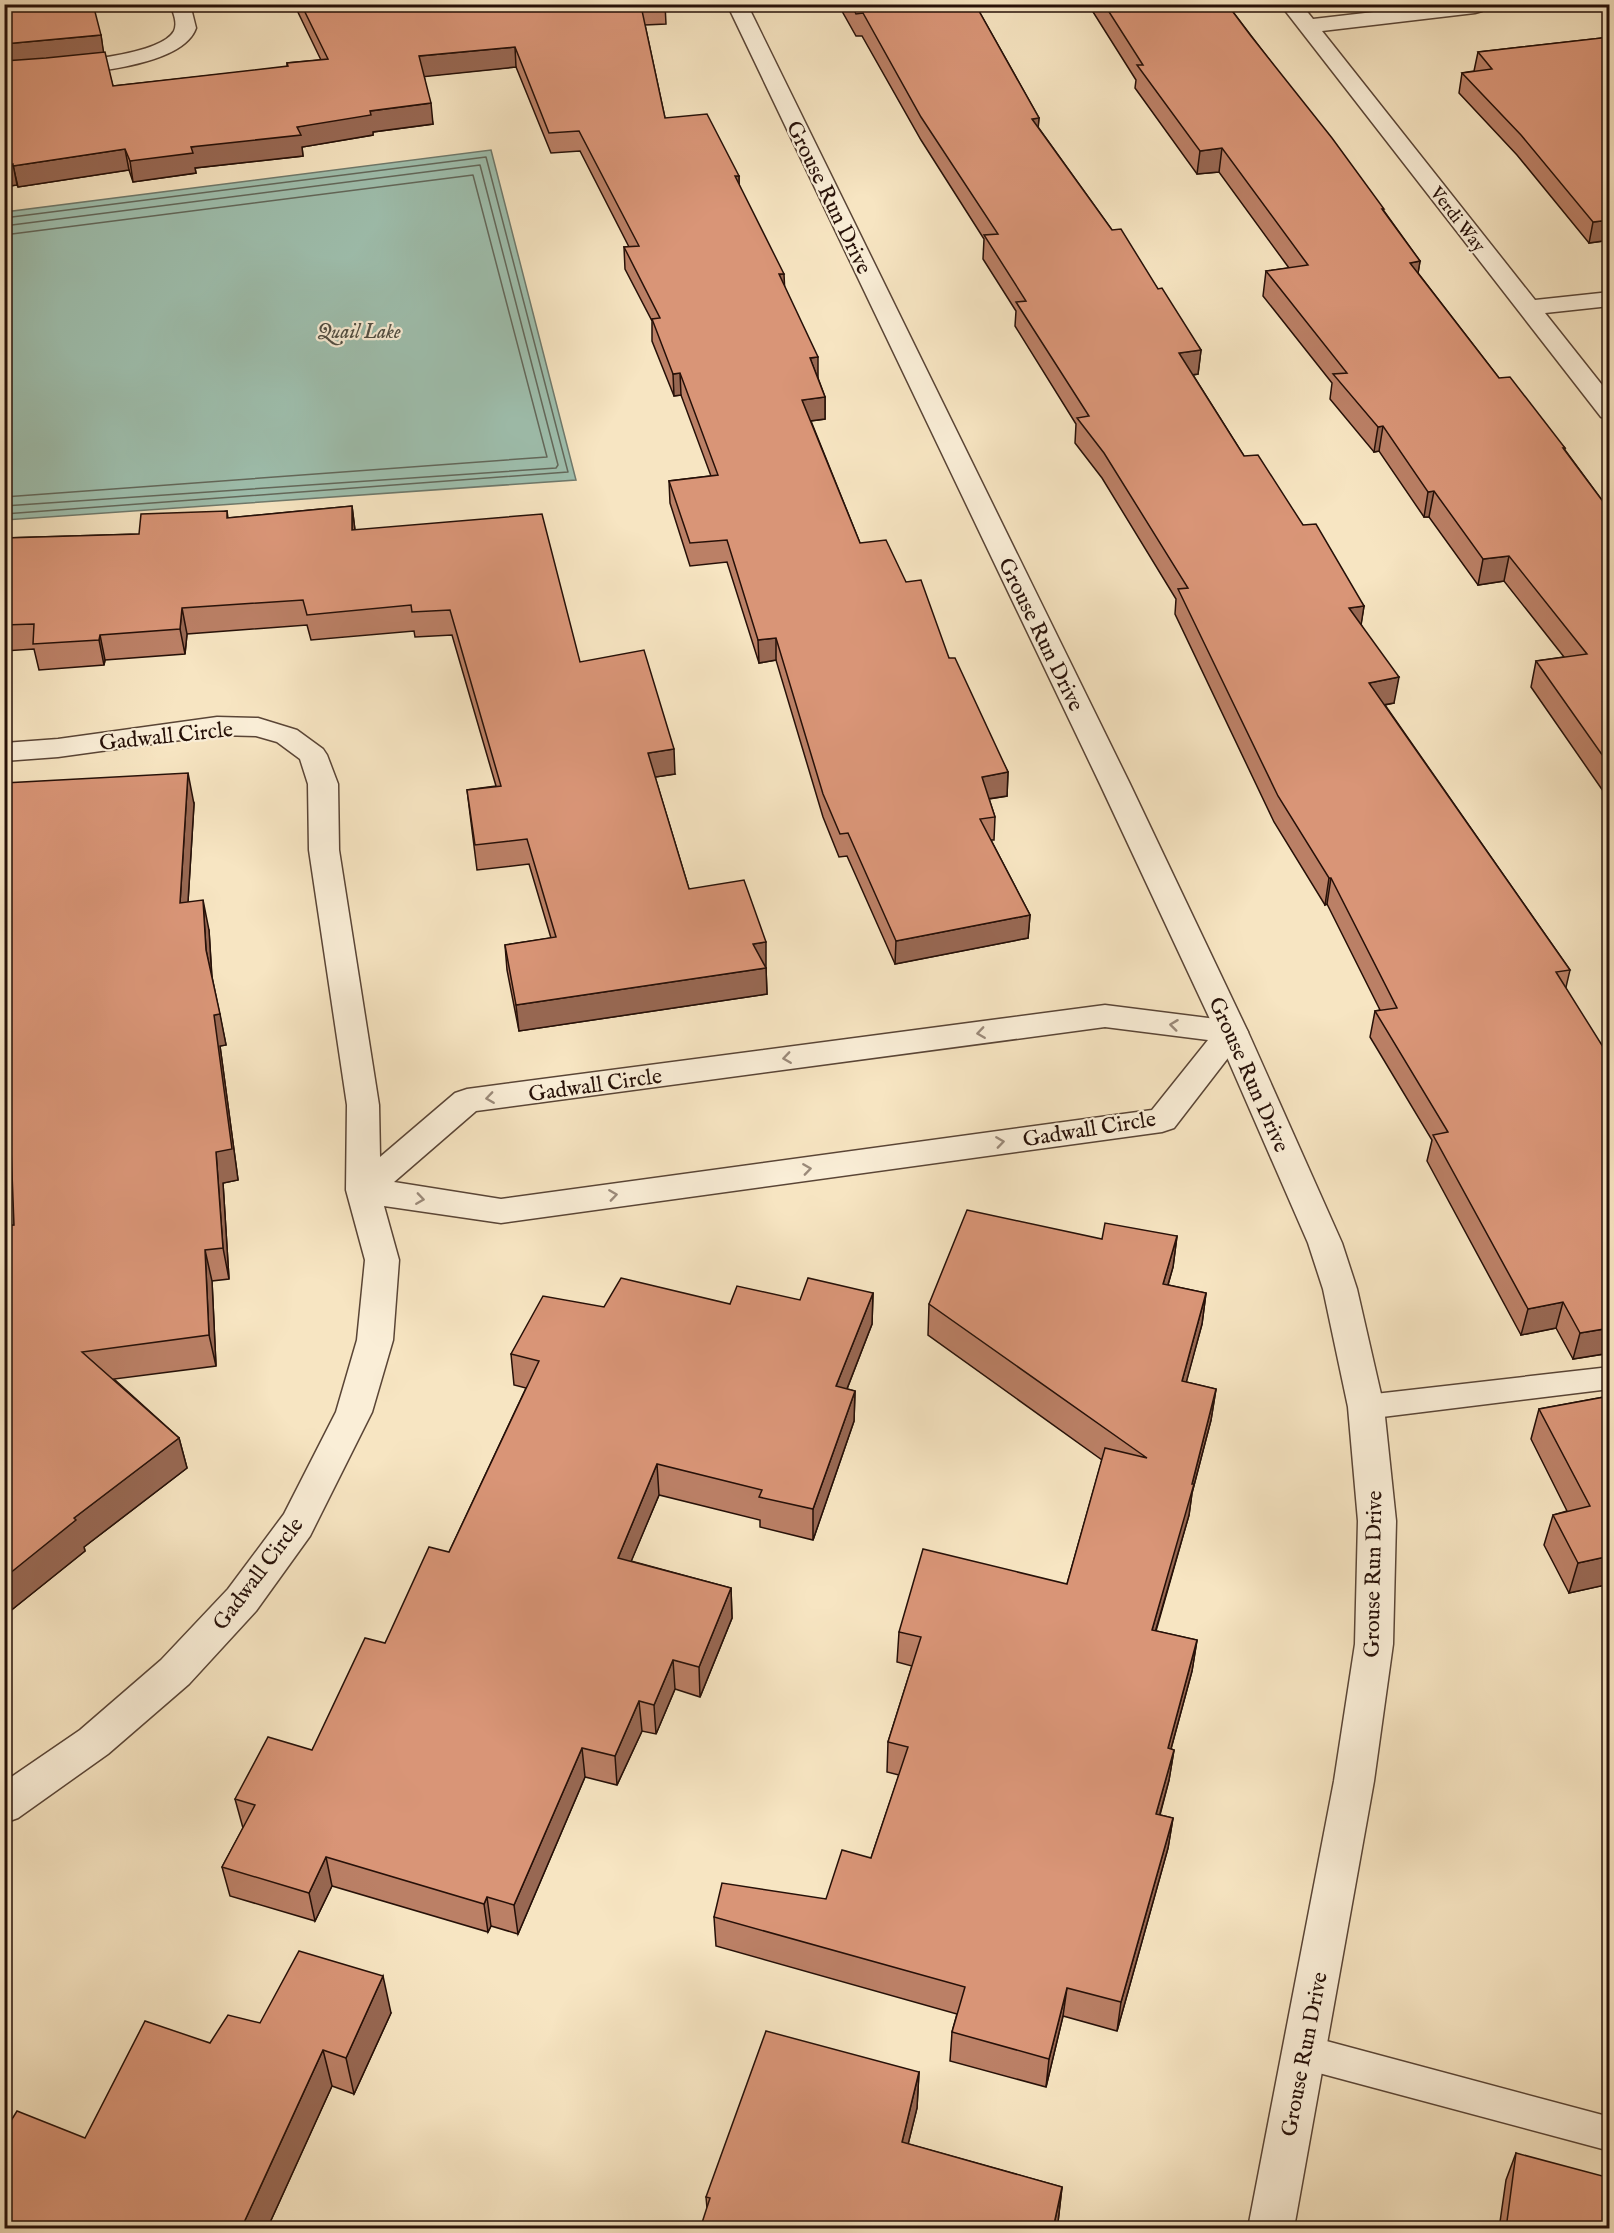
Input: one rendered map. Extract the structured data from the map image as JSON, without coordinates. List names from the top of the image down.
{
  "streets": {
    "street": ["Grouse Run Drive", "Verdi Way", "Gadwall Circle"]
  },
  "crossings": [
    ["Grouse Run Drive", "Gadwall Circle"]
  ],
  "water": ["Quail Lake"]
}
